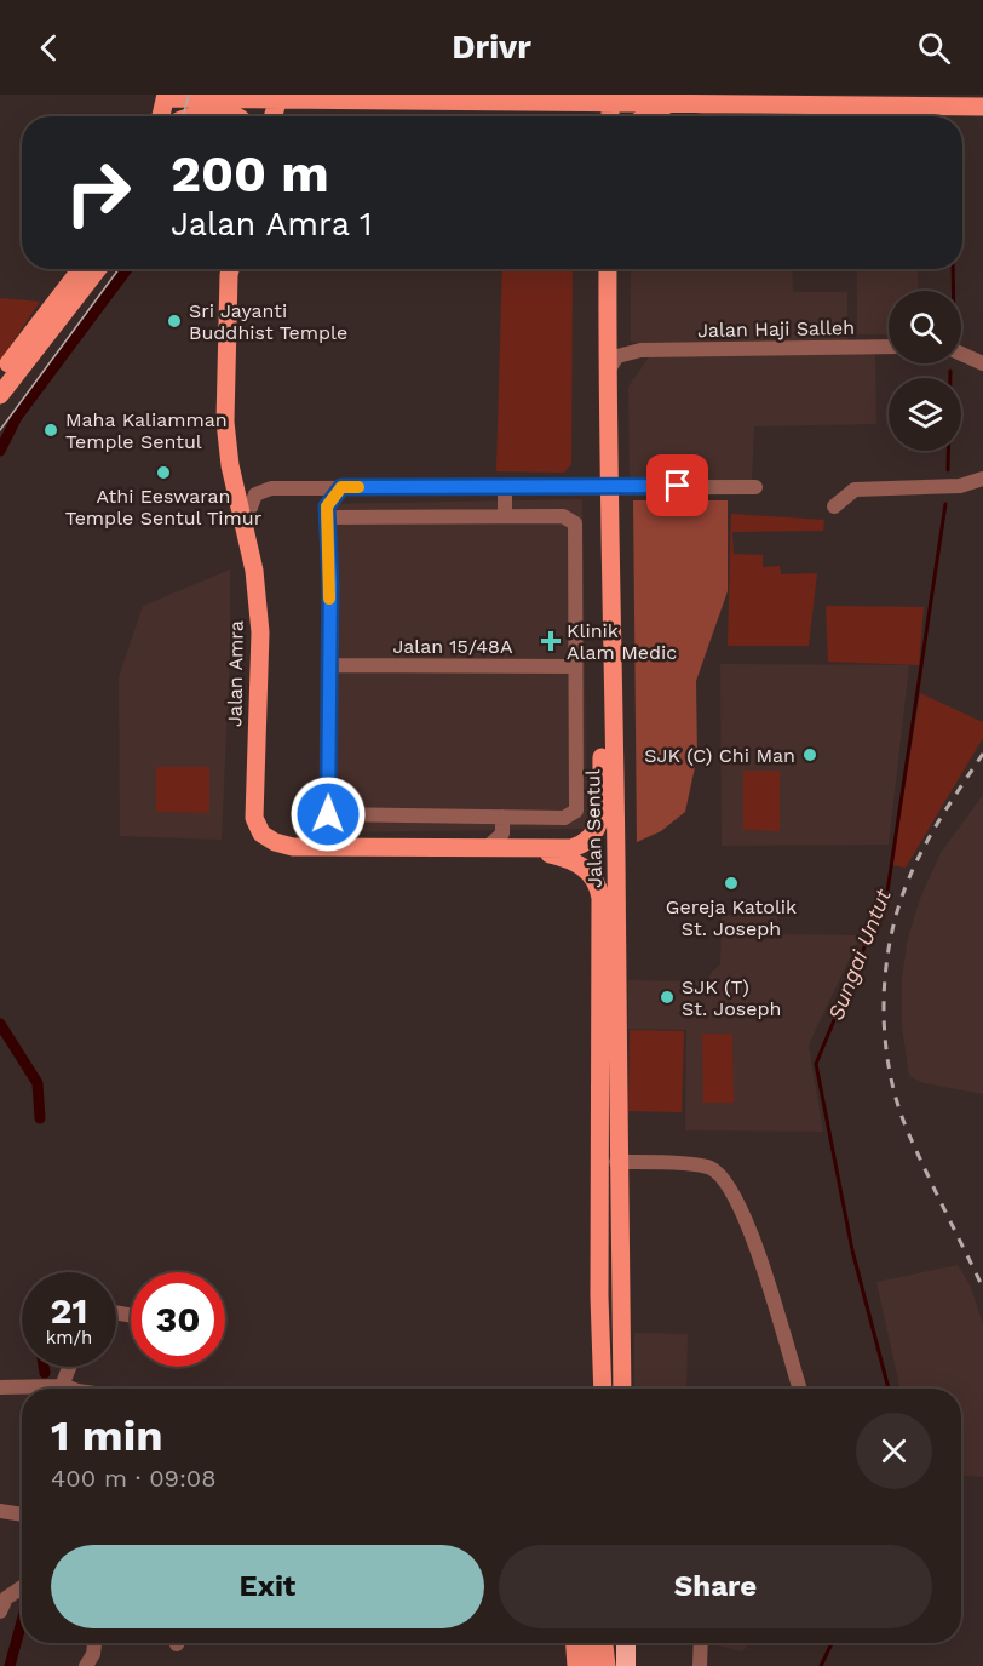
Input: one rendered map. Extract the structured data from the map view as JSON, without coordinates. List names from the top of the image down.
{
  "streets": {
    "main road": ["Jalan Amra", "Jalan Sentul"],
    "street": ["Jalan Haji Salleh", "Jalan 15/48A"]
  },
  "crossings": [
    ["Jalan Haji Salleh", "Jalan Sentul"],
    ["Jalan Amra", "Jalan Sentul"]
  ],
  "water": ["Sungai Untut"],
  "places": {
    "other": [
      "Sri Jayanti Buddhist Temple",
      "Maha Kaliamman Temple Sentul",
      "Athi Eeswaran Temple Sentul Timur",
      "SJK (C) Chi Man",
      "Gereja Katolik St. Joseph",
      "SJK (T) St. Joseph"
    ],
    "health": ["Klinik Alam Medic"]
  },
  "page": {
    "header": "Drivr",
    "turn": ["200 m", "Jalan Amra 1"],
    "speed": "21 km/h",
    "limit": "30",
    "heading": ["1 min", "400 m · 09:08"],
    "buttons": ["Exit", "Share"]
  }
}
